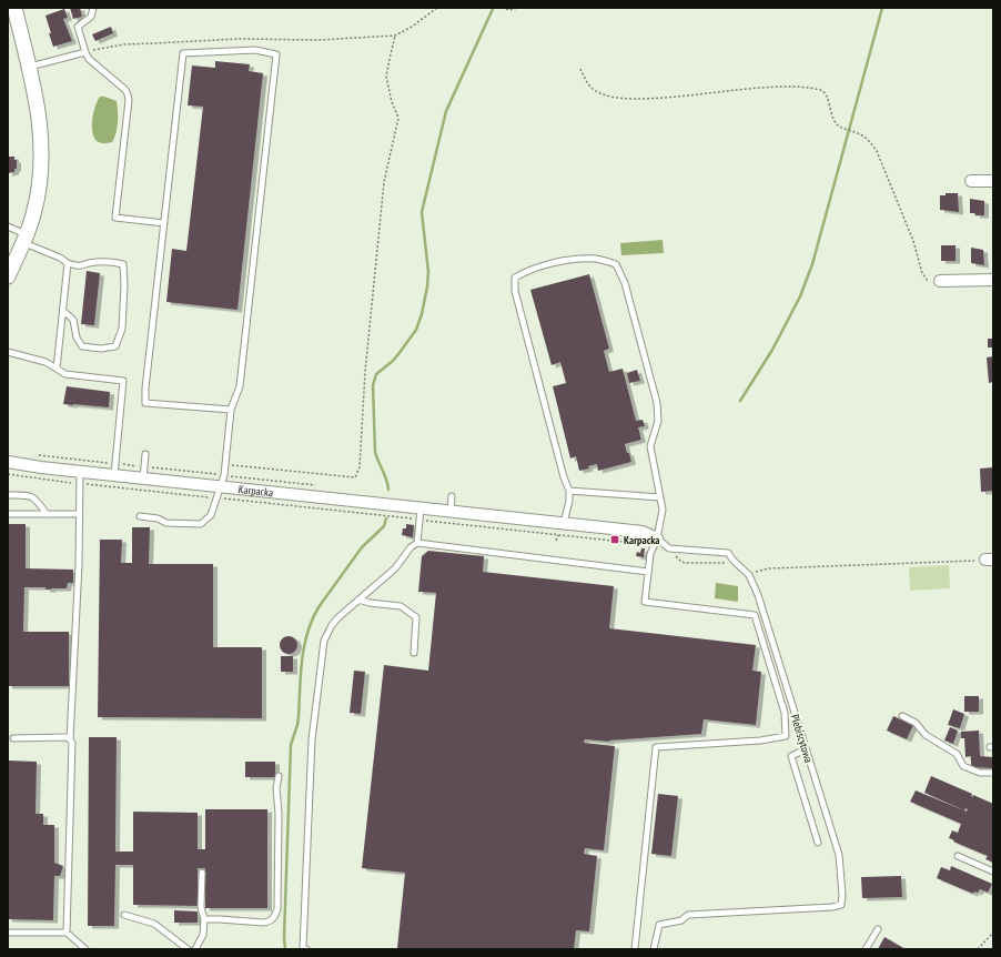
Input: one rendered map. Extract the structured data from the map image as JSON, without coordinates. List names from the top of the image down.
{
  "streets": {
    "street": ["Karpacka"],
    "lane": ["Plebiscytowa"]
  },
  "crossings": [
    ["Karpacka", "Plebiscytowa"]
  ],
  "places": {
    "transit": ["Karpacka"]
  }
}
